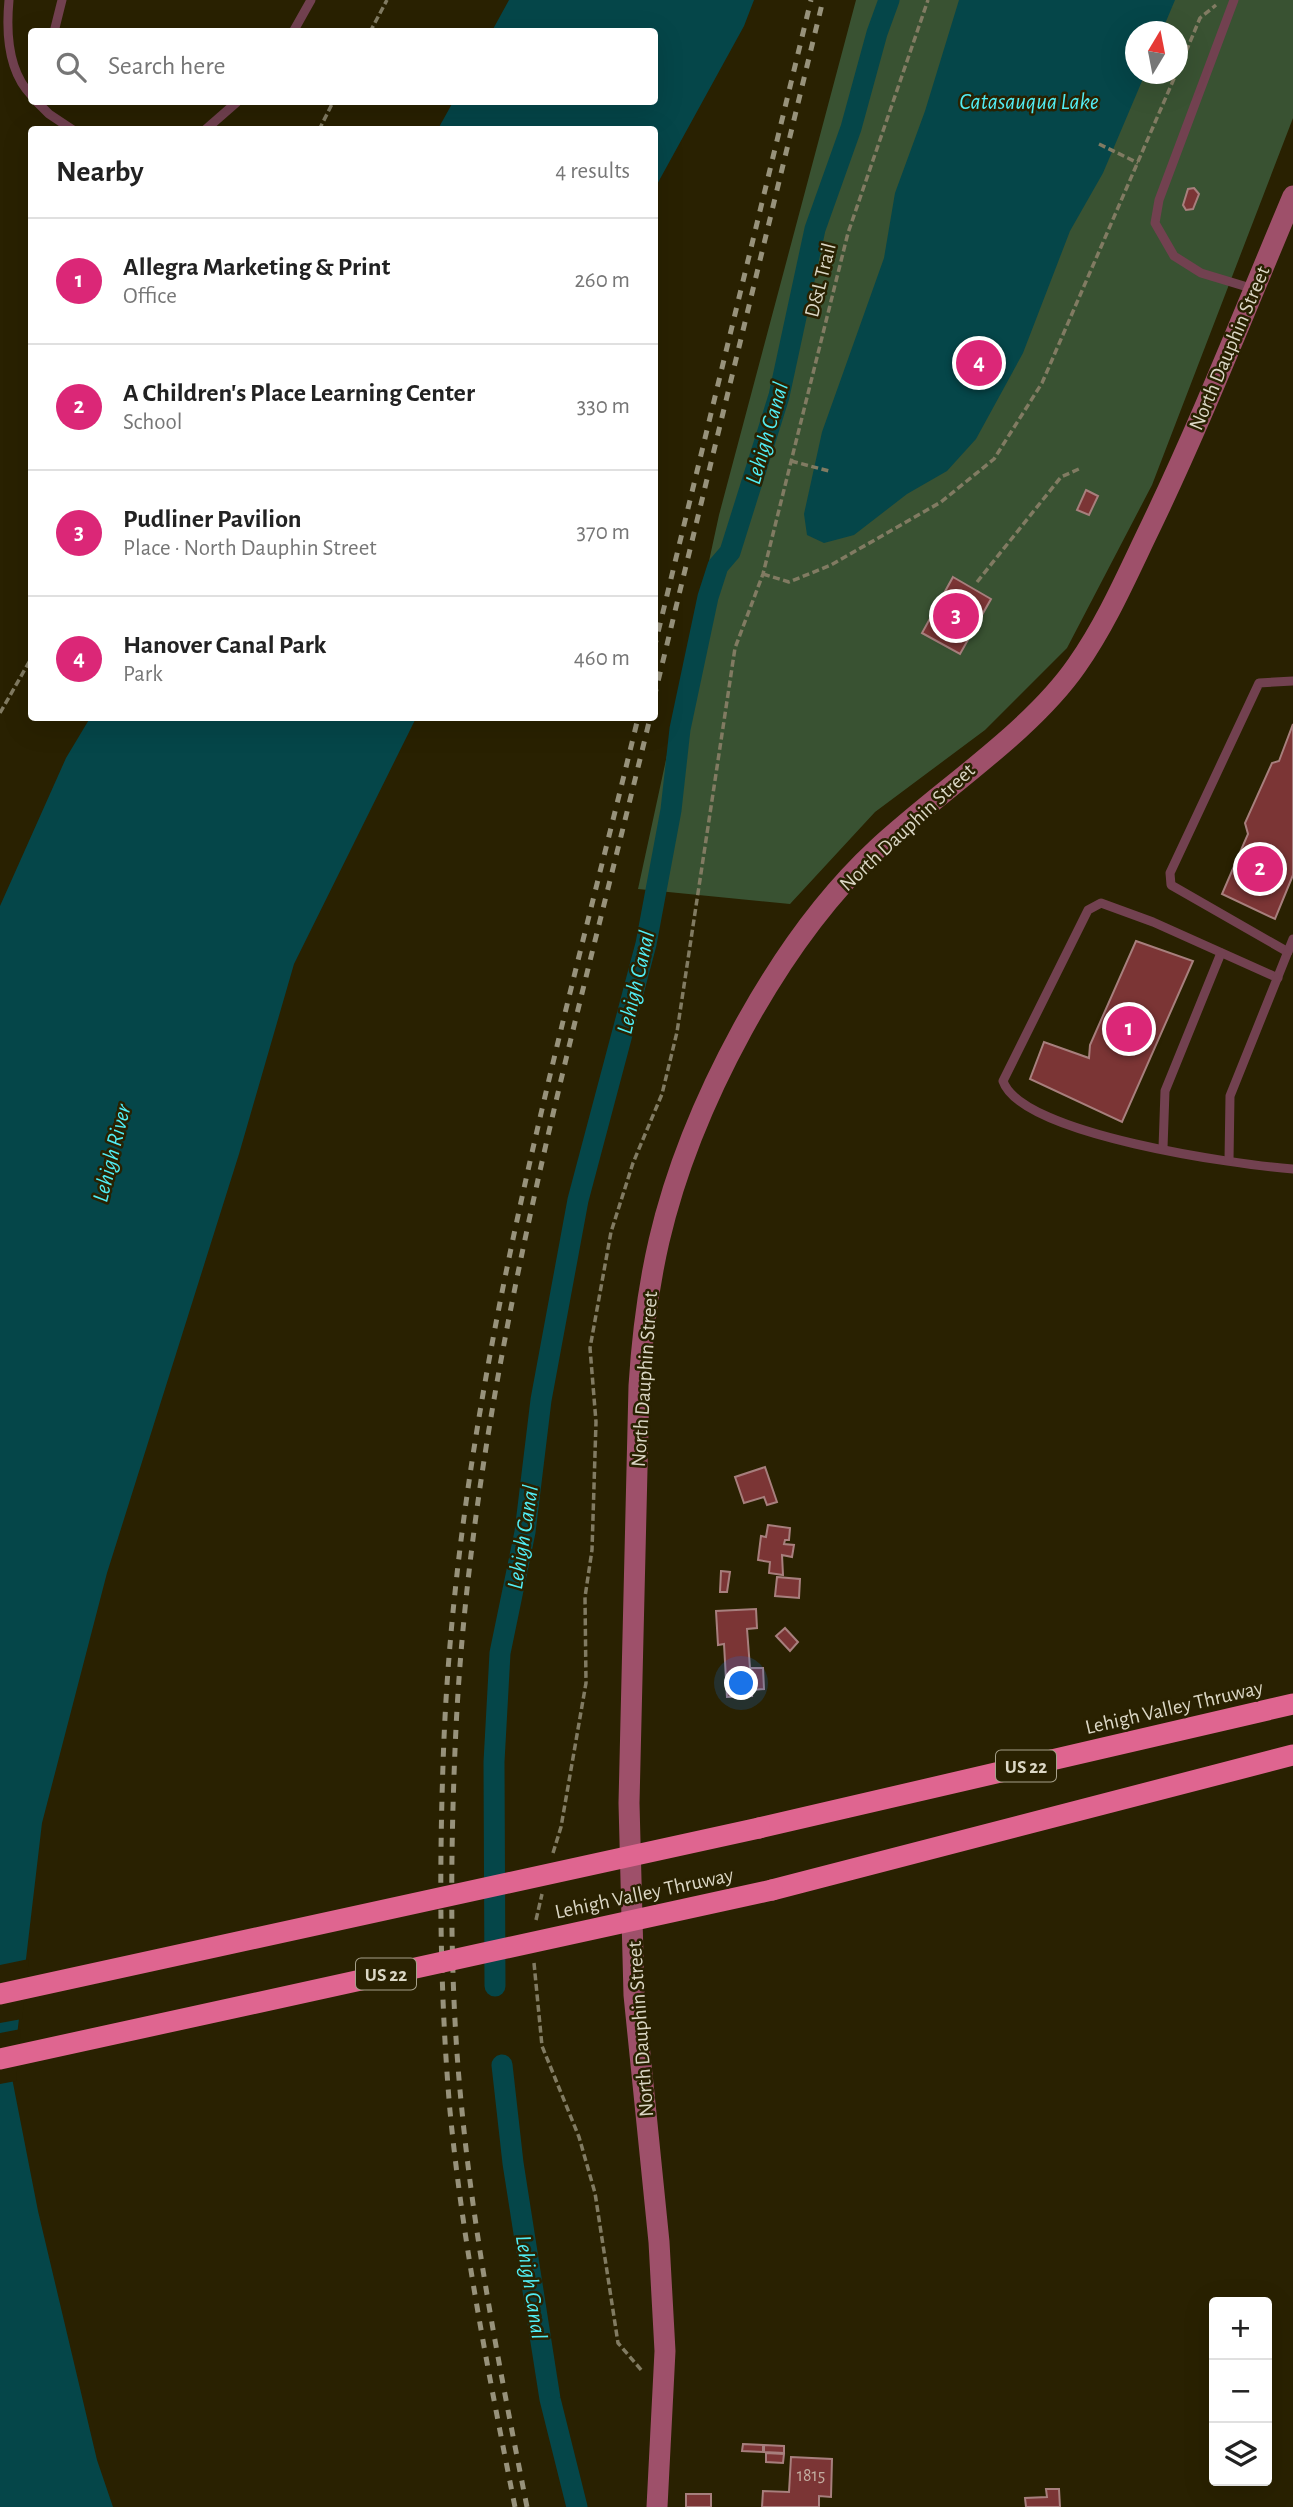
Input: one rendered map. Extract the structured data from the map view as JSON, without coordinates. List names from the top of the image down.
{
  "streets": {
    "highway": ["Lehigh Valley Thruway", "US 22"],
    "street": ["North Dauphin Street"],
    "path": ["D&L Trail"]
  },
  "water": ["Catasauqua Lake", "Lehigh Canal", "Lehigh River"],
  "house_numbers": ["1815"],
  "north": "top",
  "page": {
    "search": "Search here",
    "heading": ["Nearby", "4 results"],
    "list": [
      {
        "mark": "1",
        "name": "Allegra Marketing & Print",
        "note": "Office",
        "value": "260 m"
      },
      {
        "mark": "2",
        "name": "A Children's Place Learning Center",
        "note": "School",
        "value": "330 m"
      },
      {
        "mark": "3",
        "name": "Pudliner Pavilion",
        "note": "Place · North Dauphin Street",
        "value": "370 m"
      },
      {
        "mark": "4",
        "name": "Hanover Canal Park",
        "note": "Park",
        "value": "460 m"
      }
    ],
    "pins": [
      "4",
      "3",
      "2",
      "1"
    ],
    "map_buttons": ["+", "−"]
  }
}
